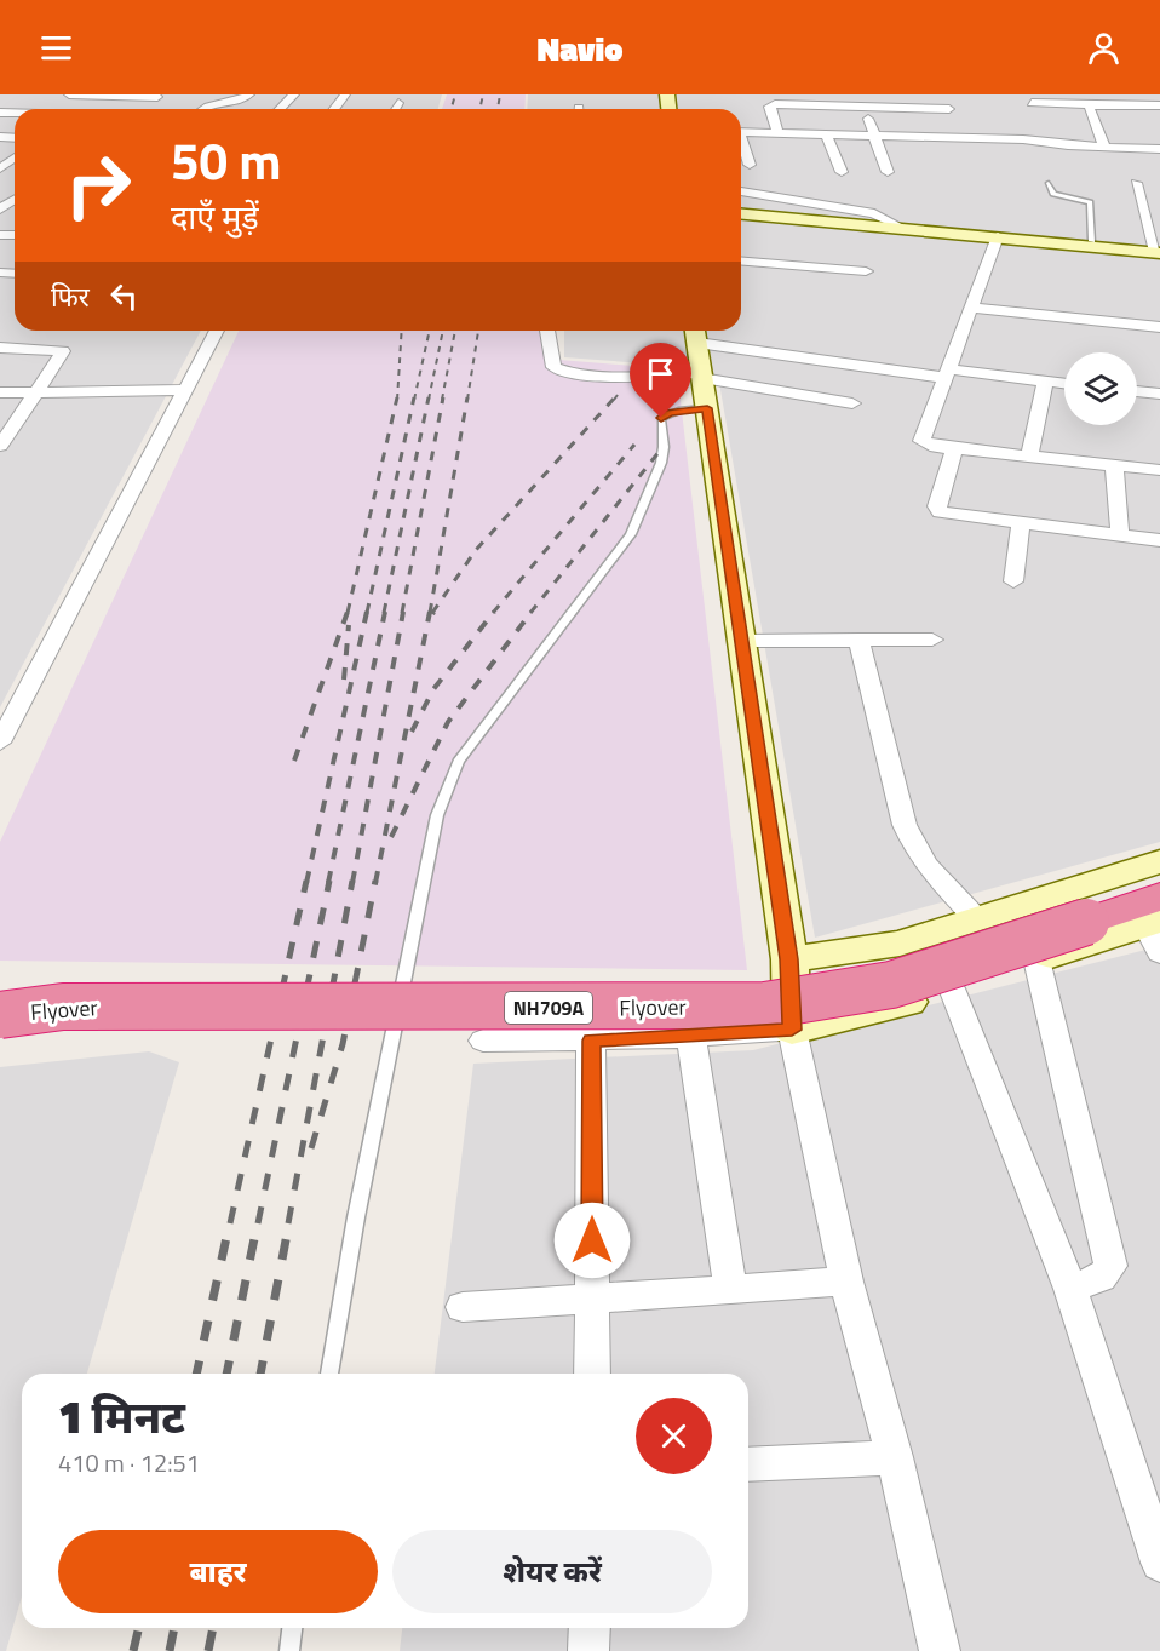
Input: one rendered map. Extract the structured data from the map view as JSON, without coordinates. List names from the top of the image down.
{
  "streets": {
    "highway": ["NH709A", "Flyover"]
  },
  "page": {
    "header": "Navio",
    "turn": ["50 m", "दाएँ मुड़ें"],
    "then": "फिर",
    "heading": ["1 मिनट", "410 m · 12:51"],
    "buttons": ["बाहर", "शेयर करें"]
  }
}
